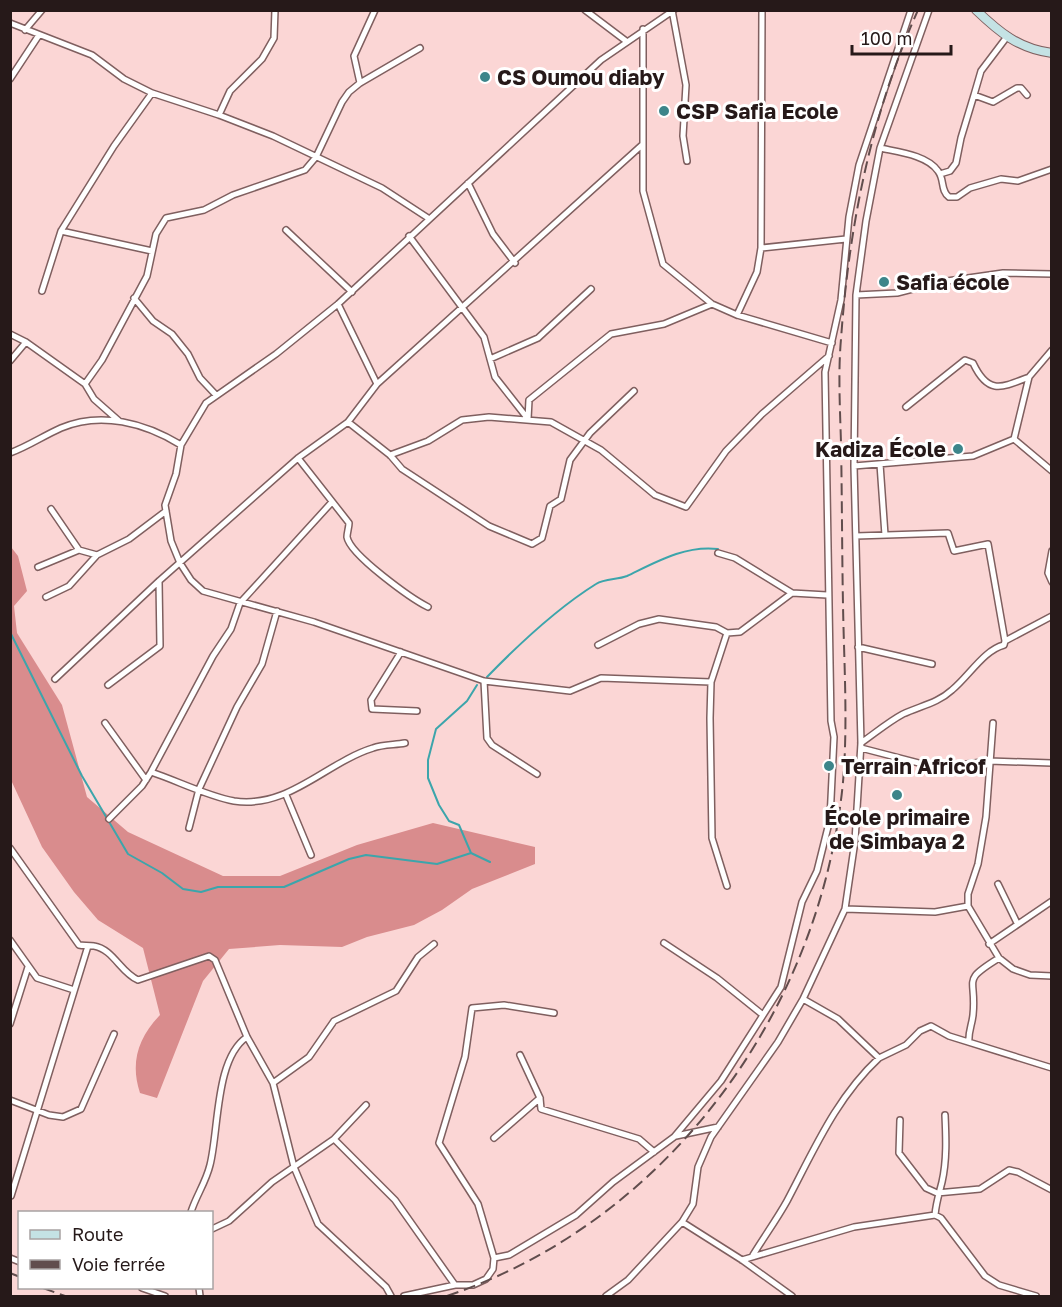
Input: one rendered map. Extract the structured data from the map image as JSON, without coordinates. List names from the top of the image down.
{
  "places": [
    "CS Oumou diaby",
    "CSP Safia Ecole",
    "Safia école",
    "Kadiza École",
    "Terrain Africof",
    "École primaire de Simbaya 2"
  ],
  "legend": ["Route", "Voie ferrée"],
  "scale_bar": "100 m"
}
